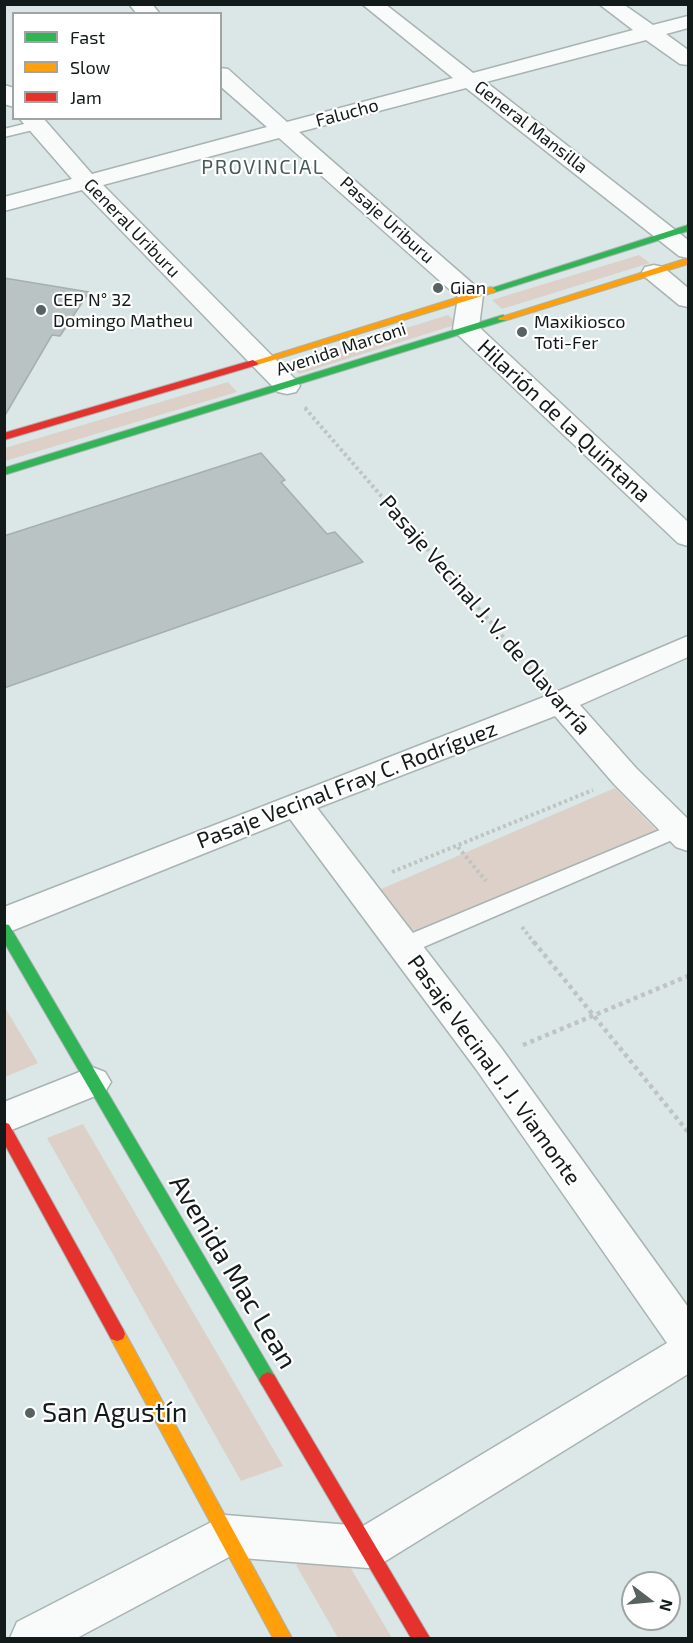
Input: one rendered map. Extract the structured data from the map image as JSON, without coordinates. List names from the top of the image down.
{
  "streets": {
    "main road": ["Avenida Marconi", "Avenida Mac Lean"],
    "street": [
      "Falucho",
      "General Mansilla",
      "Pasaje Uriburu",
      "General Uriburu",
      "Hilarión de la Quintana",
      "Pasaje Vecinal J. V. de Olavarría",
      "Pasaje Vecinal Fray C. Rodríguez",
      "Pasaje Vecinal J. J. Viamonte"
    ]
  },
  "crossings": [
    ["Falucho", "General Mansilla"],
    ["Falucho", "Pasaje Uriburu"],
    ["Falucho", "General Uriburu"],
    ["General Mansilla", "Avenida Marconi"],
    ["Pasaje Uriburu", "Avenida Marconi"],
    ["Pasaje Uriburu", "Hilarión de la Quintana"],
    ["General Uriburu", "Avenida Marconi"],
    ["General Uriburu", "Pasaje Vecinal J. V. de Olavarría"],
    ["Avenida Marconi", "Hilarión de la Quintana"],
    ["Avenida Marconi", "Pasaje Vecinal J. V. de Olavarría"],
    ["Pasaje Vecinal J. V. de Olavarría", "Pasaje Vecinal Fray C. Rodríguez"],
    ["Pasaje Vecinal Fray C. Rodríguez", "Pasaje Vecinal J. J. Viamonte"]
  ],
  "districts": ["PROVINCIAL"],
  "places": [
    "Gian",
    "CEP N° 32 Domingo Matheu",
    "Maxikiosco Toti-Fer",
    "San Agustín"
  ],
  "legend": ["Fast", "Slow", "Jam"],
  "north": "right"
}
